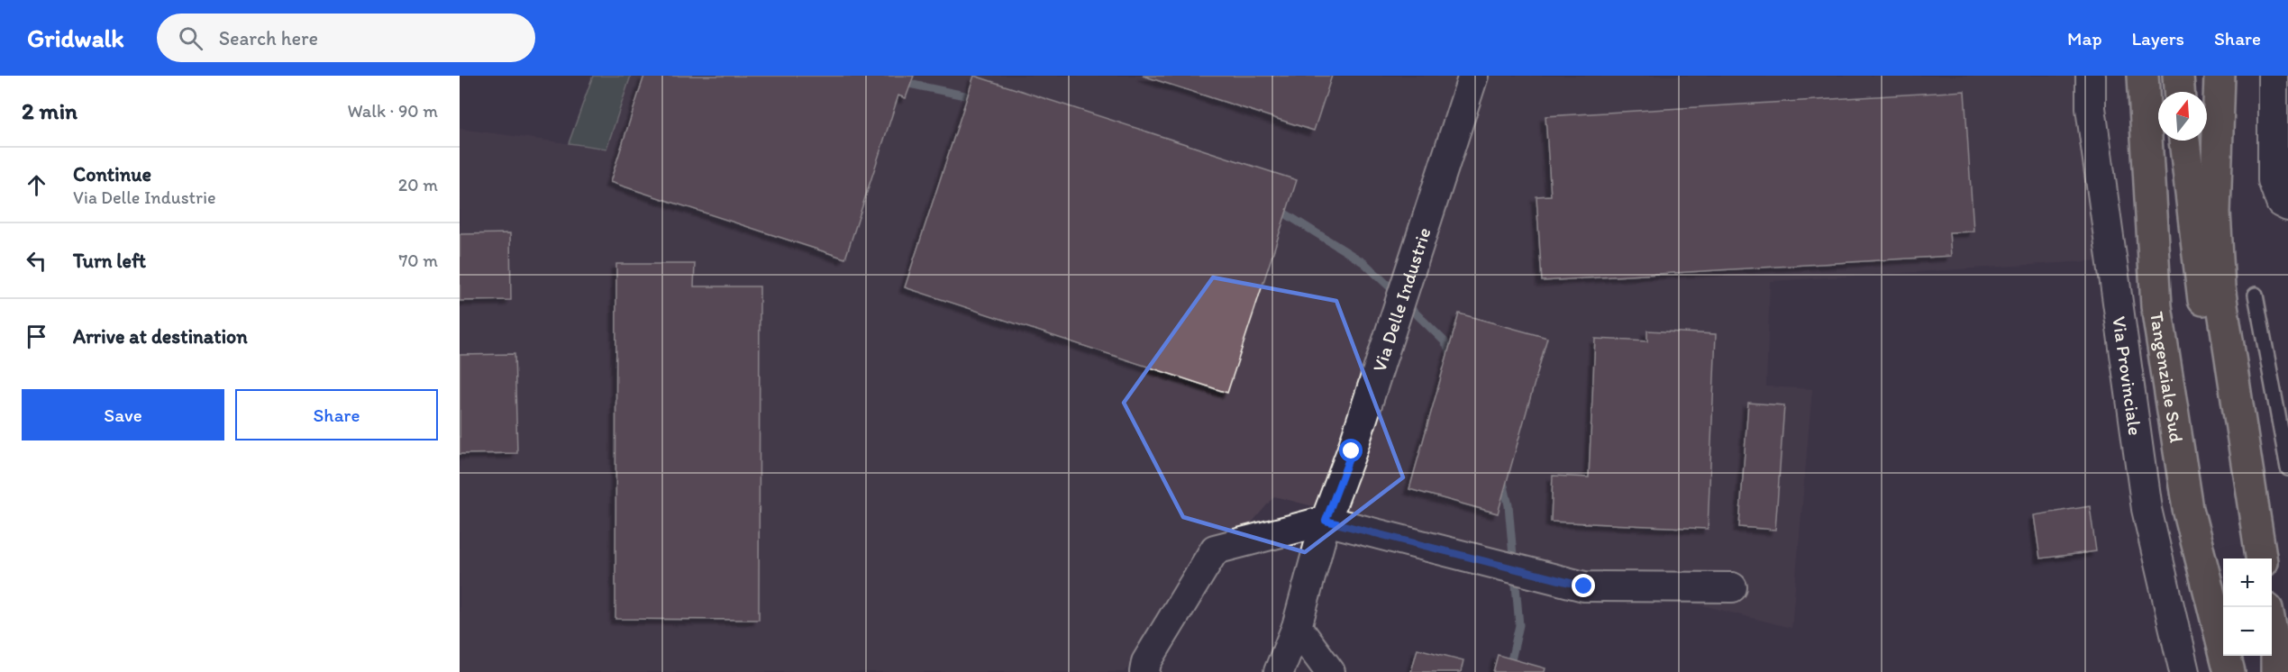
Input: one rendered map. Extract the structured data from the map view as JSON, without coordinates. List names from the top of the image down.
{
  "streets": {
    "highway": ["Tangenziale Sud"],
    "street": ["Via Delle Industrie", "Via Provinciale"]
  },
  "north": "top",
  "page": {
    "header": "Gridwalk",
    "search": "Search here",
    "nav": ["Map", "Layers", "Share"],
    "heading": ["2 min", "Walk · 90 m"],
    "list": [
      ["Continue", "Via Delle Industrie", "20 m"],
      ["Turn left", "70 m"],
      "Arrive at destination"
    ],
    "buttons": ["Save", "Share"],
    "map_buttons": ["+", "−"]
  }
}
